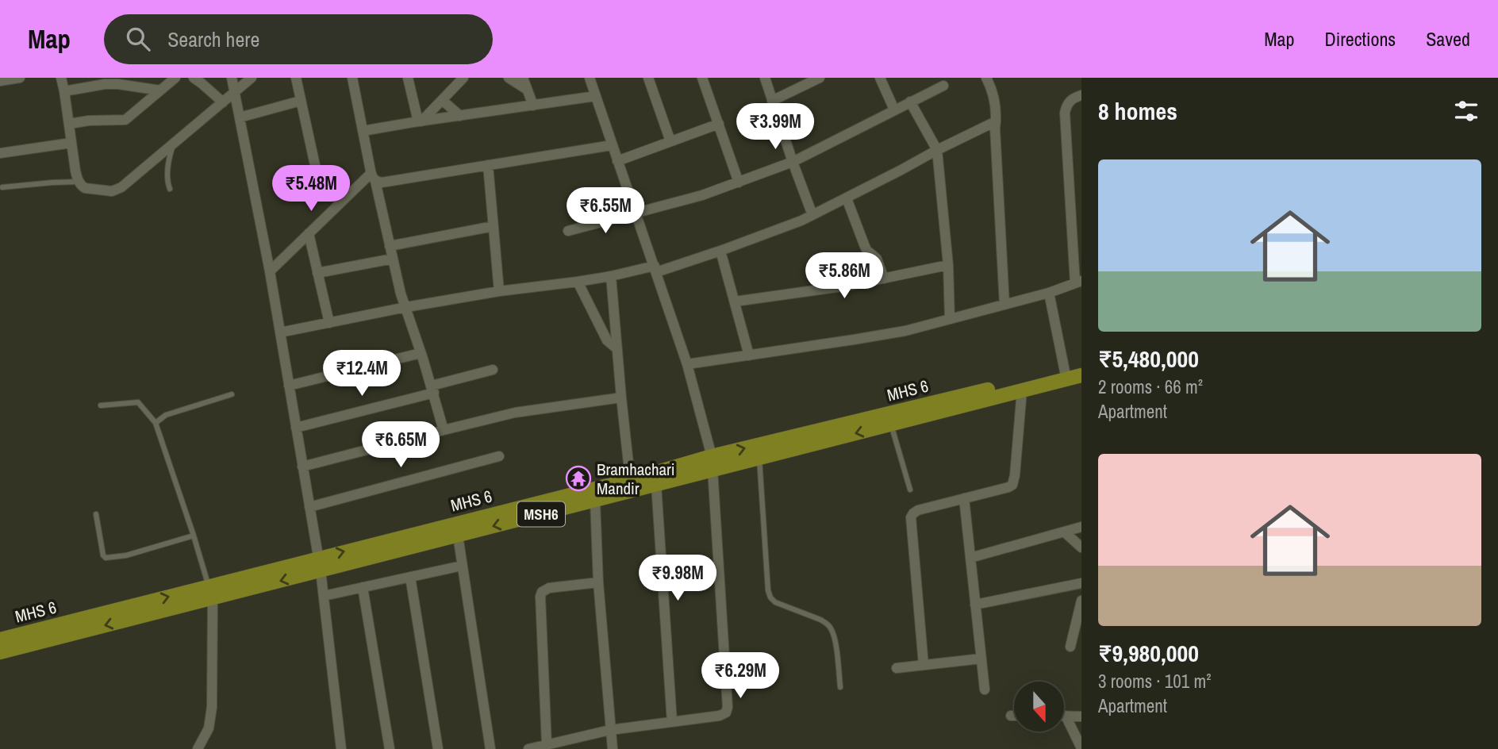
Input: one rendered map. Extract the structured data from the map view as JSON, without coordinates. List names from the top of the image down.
{
  "streets": {
    "main road": ["MHS 6", "MSH6"]
  },
  "crossings": [
    ["MHS 6", "MSH6"]
  ],
  "places": {
    "temple": ["Bramhachari Mandir"]
  },
  "north": "bottom",
  "page": {
    "header": "Map",
    "search": "Search here",
    "nav": ["Map", "Directions", "Saved"],
    "heading": "8 homes",
    "price": [
      "₹3.99M",
      "₹5.48M",
      "₹6.55M",
      "₹5.86M",
      "₹12.4M",
      "₹6.65M",
      "₹9.98M",
      "₹6.29M"
    ],
    "list": [
      {
        "name": "₹5,480,000",
        "note": "2 rooms · 66 m² · Apartment"
      },
      {
        "name": "₹9,980,000",
        "note": "3 rooms · 101 m² · Apartment"
      }
    ]
  }
}
